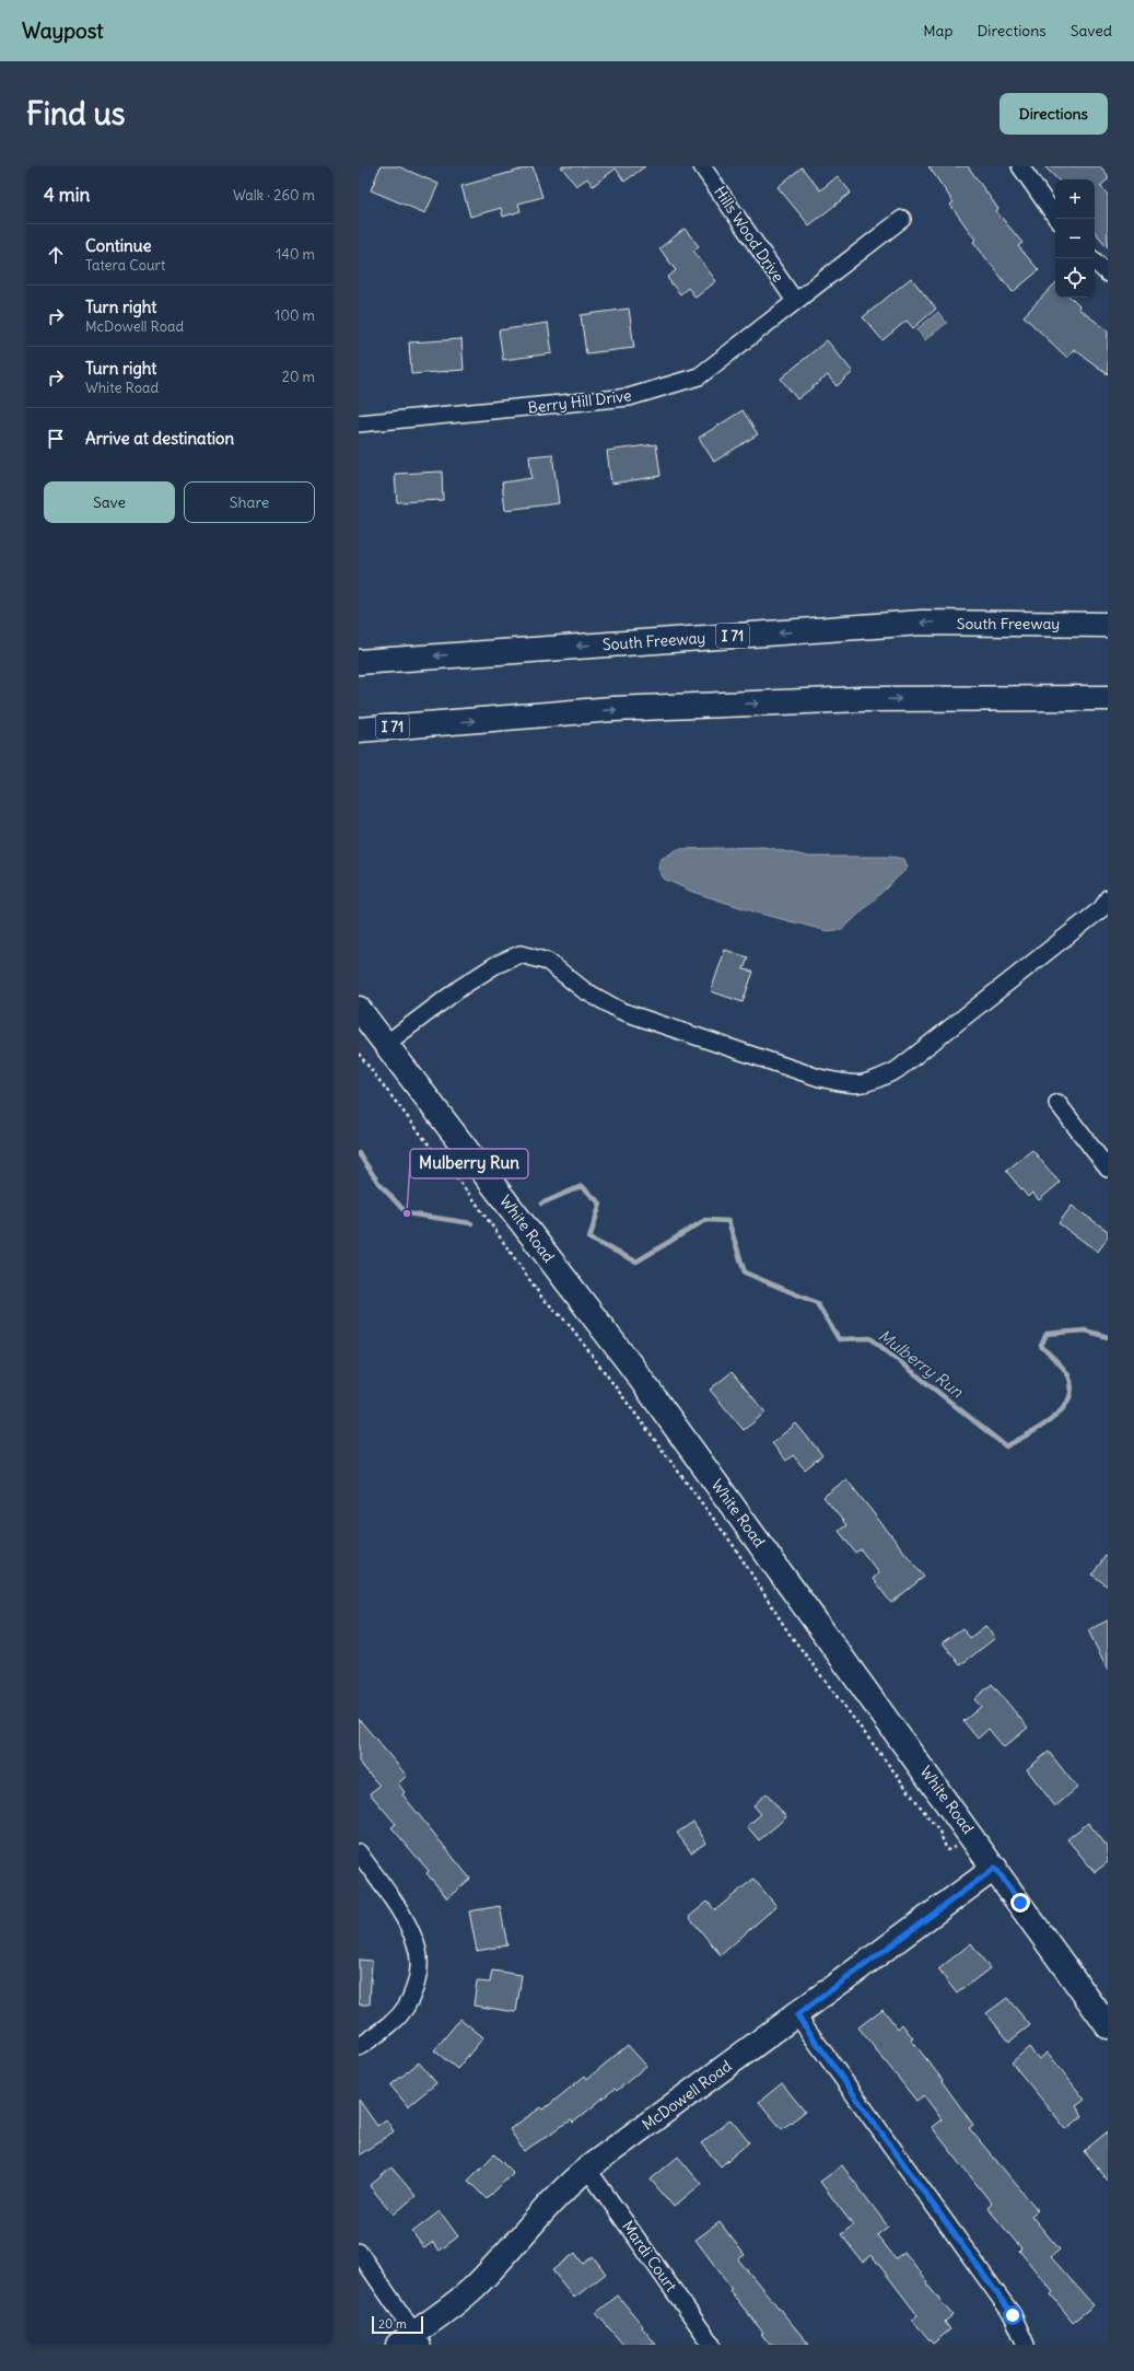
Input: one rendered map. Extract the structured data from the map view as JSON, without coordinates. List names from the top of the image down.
{
  "streets": {
    "main road": [
      "South Freeway",
      "I 71",
      "White Road",
      "McDowell Road"
    ],
    "street": ["Hills Wood Drive", "Berry Hill Drive", "Mardi Court"]
  },
  "crossings": [
    ["Hills Wood Drive", "Berry Hill Drive"],
    ["White Road", "McDowell Road"],
    ["McDowell Road", "Mardi Court"]
  ],
  "water": ["Mulberry Run"],
  "places": ["Mulberry Run"],
  "scale_bar": "20 m",
  "page": {
    "header": "Waypost",
    "nav": ["Map", "Directions", "Saved"],
    "buttons": [
      "Directions",
      ["Save", "Share"]
    ],
    "title": "Find us",
    "heading": ["4 min", "Walk · 260 m"],
    "map_buttons": ["+", "−"],
    "list": [
      ["Continue", "Tatera Court", "140 m"],
      ["Turn right", "McDowell Road", "100 m"],
      ["Turn right", "White Road", "20 m"],
      "Arrive at destination"
    ],
    "scale": "20 m"
  }
}
